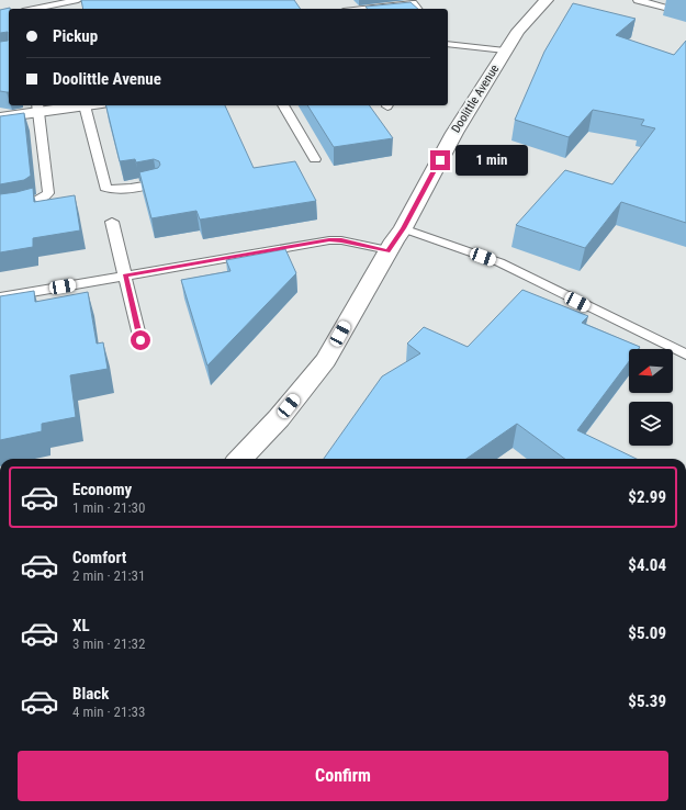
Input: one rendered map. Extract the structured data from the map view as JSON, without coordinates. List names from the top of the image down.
{
  "streets": {
    "street": ["Doolittle Avenue"]
  },
  "north": "left",
  "page": {
    "banner": ["Pickup", "Doolittle Avenue"],
    "bubble": "1 min",
    "list": [
      {
        "name": "Economy",
        "note": "1 min · 21:30",
        "value": "$2.99"
      },
      {
        "name": "Comfort",
        "note": "2 min · 21:31",
        "value": "$4.04"
      },
      {
        "name": "XL",
        "note": "3 min · 21:32",
        "value": "$5.09"
      },
      {
        "name": "Black",
        "note": "4 min · 21:33",
        "value": "$5.39"
      }
    ],
    "buttons": "Confirm"
  }
}
